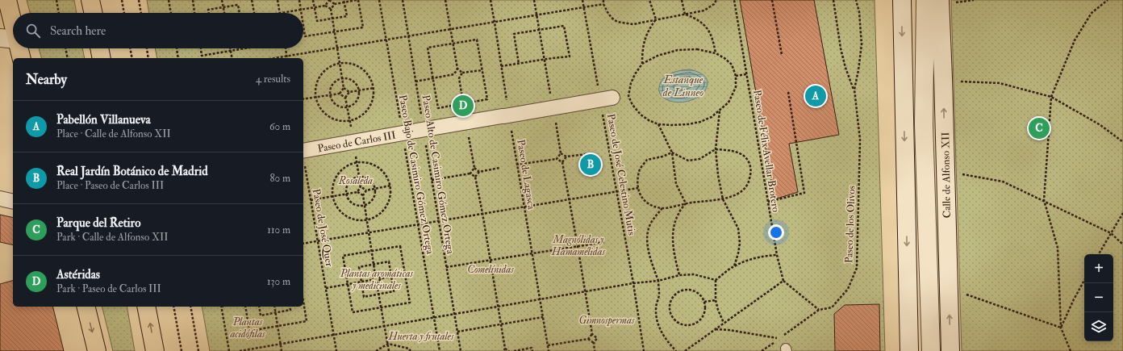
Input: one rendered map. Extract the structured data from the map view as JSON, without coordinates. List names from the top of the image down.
{
  "streets": {
    "main road": ["Calle de Alfonso XII"],
    "street": ["Paseo de Carlos III"],
    "path": [
      "Paseo de Félix Avellar Brotero",
      "Paseo Bajo de Casimiro Gómez Ortega",
      "Paseo Alto de Casimiro Gómez Ortega",
      "Paseo de Lagasca",
      "Paseo de José Celestino Mutis",
      "Paseo de los Olivos",
      "Paseo de José Quer"
    ]
  },
  "crossings": [
    ["Paseo de Carlos III", "Paseo Bajo de Casimiro Gómez Ortega"],
    ["Paseo de Carlos III", "Paseo Alto de Casimiro Gómez Ortega"],
    ["Paseo de Carlos III", "Paseo de Lagasca"],
    ["Paseo de Carlos III", "Paseo de José Celestino Mutis"],
    ["Paseo Bajo de Casimiro Gómez Ortega", "Paseo Alto de Casimiro Gómez Ortega"]
  ],
  "water": ["Estanque de Linneo"],
  "parks": [
    "Rosaleda",
    "Magnólidas y Hamamélidas",
    "Comelínidas",
    "Plantas aromáticas y medicinales",
    "Gimnospermas",
    "Plantas acidófilas",
    "Huerta y frutales"
  ],
  "page": {
    "search": "Search here",
    "heading": ["Nearby", "4 results"],
    "pins": [
      "A",
      "D",
      "C",
      "B"
    ],
    "list": [
      {
        "mark": "A",
        "name": "Pabellón Villanueva",
        "note": "Place · Calle de Alfonso XII",
        "value": "60 m"
      },
      {
        "mark": "B",
        "name": "Real Jardín Botánico de Madrid",
        "note": "Place · Paseo de Carlos III",
        "value": "80 m"
      },
      {
        "mark": "C",
        "name": "Parque del Retiro",
        "note": "Park · Calle de Alfonso XII",
        "value": "110 m"
      },
      {
        "mark": "D",
        "name": "Astéridas",
        "note": "Park · Paseo de Carlos III",
        "value": "130 m"
      }
    ],
    "map_buttons": ["+", "−"]
  }
}
